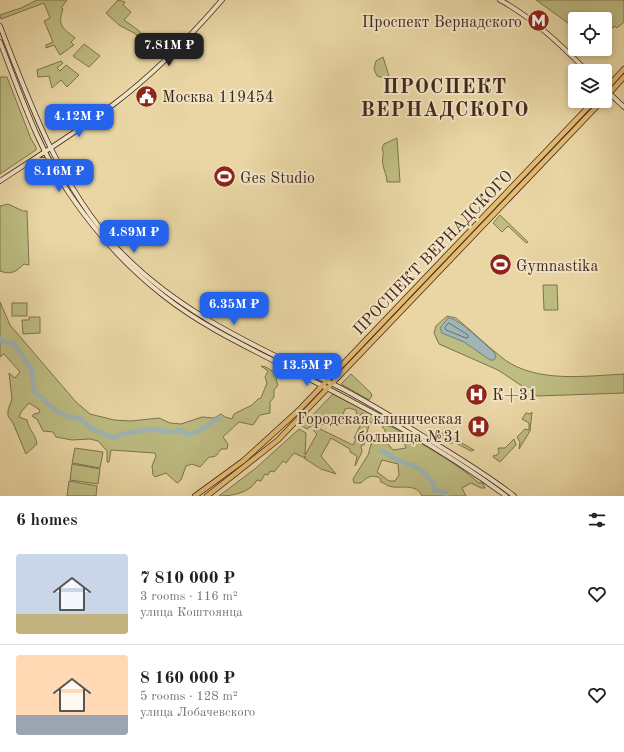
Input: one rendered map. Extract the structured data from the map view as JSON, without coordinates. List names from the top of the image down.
{
  "streets": {
    "main road": ["ПРОСПЕКТ ВЕРНАДСКОГО"]
  },
  "districts": ["ПРОСПЕКТ ВЕРНАДСКОГО"],
  "places": {
    "metro station": ["Проспект Вернадского"],
    "public building": ["Москва 119454"],
    "sports": ["Ges Studio", "Gymnastika"],
    "hospital": ["К+31", "Городская клиническая больница №31"]
  },
  "page": {
    "price": [
      "7.81M ₽",
      "4.12M ₽",
      "8.16M ₽",
      "4.89M ₽",
      "6.35M ₽",
      "13.5M ₽"
    ],
    "heading": "6 homes",
    "list": [
      {
        "name": "7 810 000 ₽",
        "note": "3 rooms · 116 m² · улица Коштоянца"
      },
      {
        "name": "8 160 000 ₽",
        "note": "5 rooms · 128 m² · улица Лобачевского"
      }
    ]
  }
}
